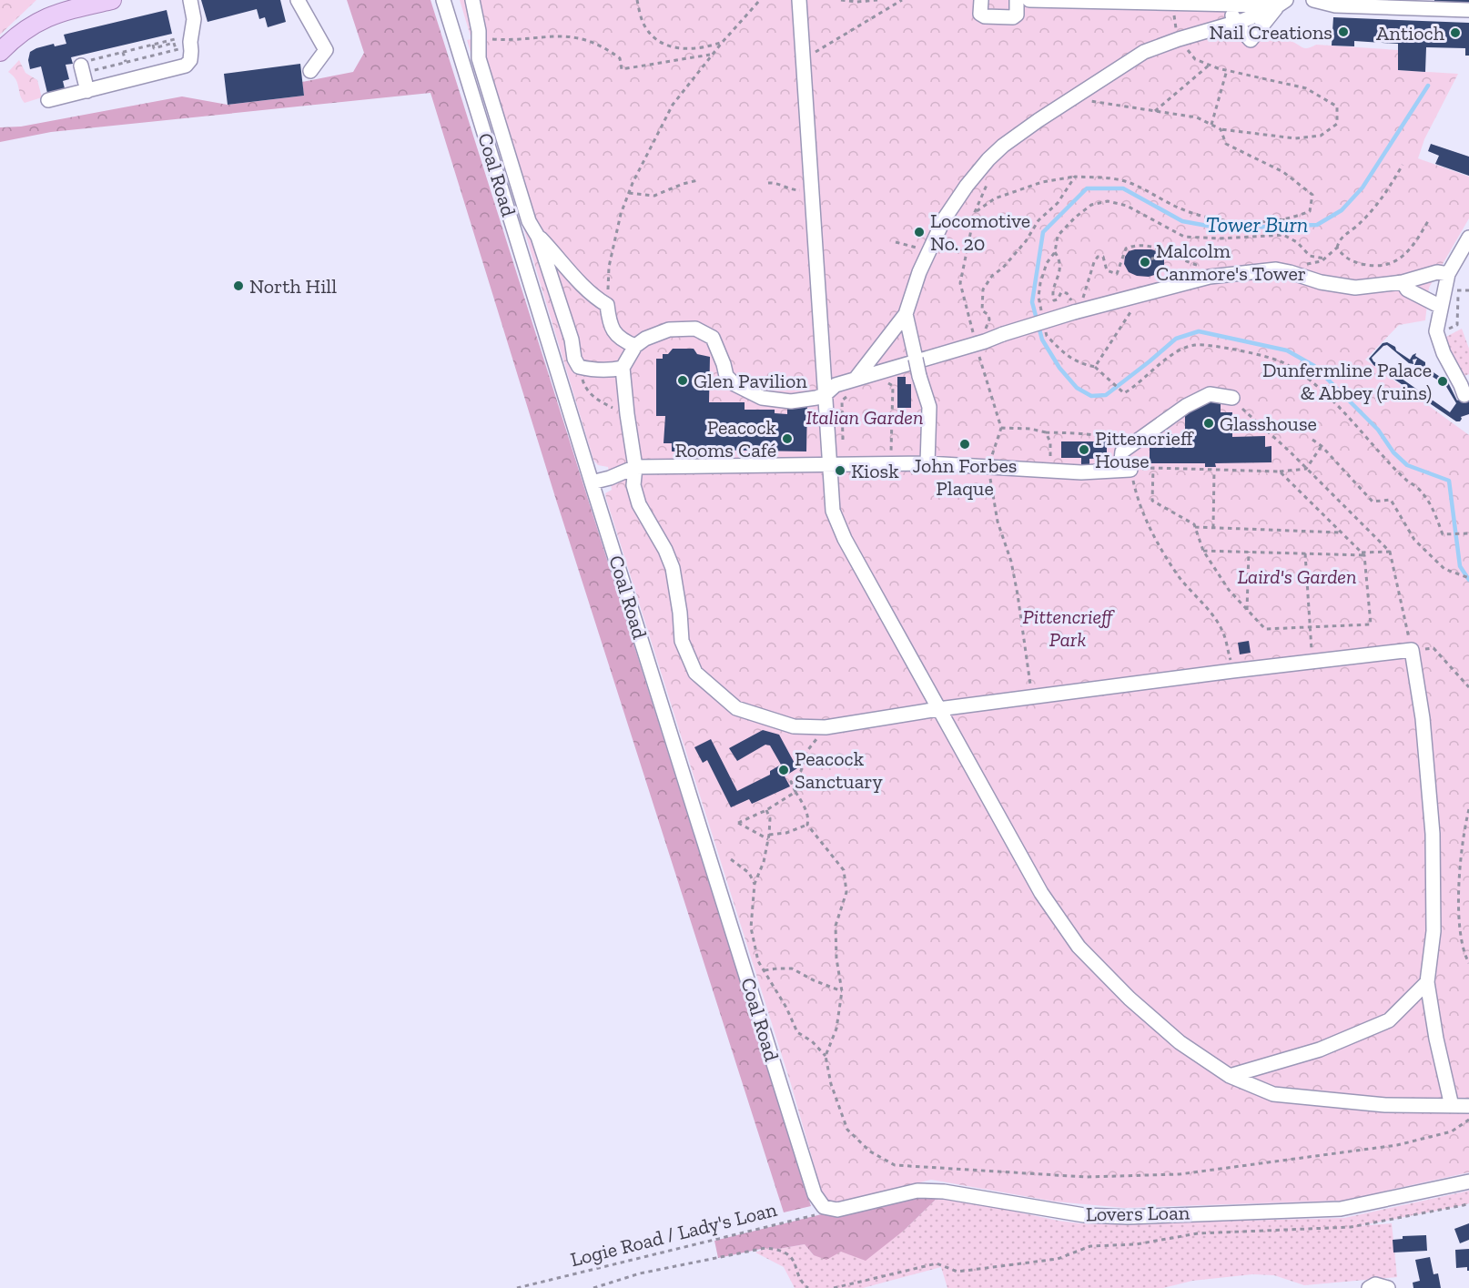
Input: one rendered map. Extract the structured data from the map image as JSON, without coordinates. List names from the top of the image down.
{
  "streets": {
    "street": ["Coal Road", "Lovers Loan"],
    "path": ["Logie Road / Lady's Loan"]
  },
  "crossings": [
    ["Coal Road", "Lovers Loan"],
    ["Coal Road", "Logie Road / Lady's Loan"],
    ["Lovers Loan", "Logie Road / Lady's Loan"]
  ],
  "water": ["Tower Burn"],
  "parks": ["Italian Garden", "Laird's Garden", "Pittencrieff Park"],
  "places": [
    "Nail Creations",
    "Antioch",
    "Locomotive No. 20",
    "Malcolm Canmore's Tower",
    "North Hill",
    "Glen Pavilion",
    "Dunfermline Palace & Abbey (ruins)",
    "Glasshouse",
    "Peacock Rooms Café",
    "John Forbes Plaque",
    "Pittencrieff House",
    "Kiosk",
    "Peacock Sanctuary"
  ]
}
